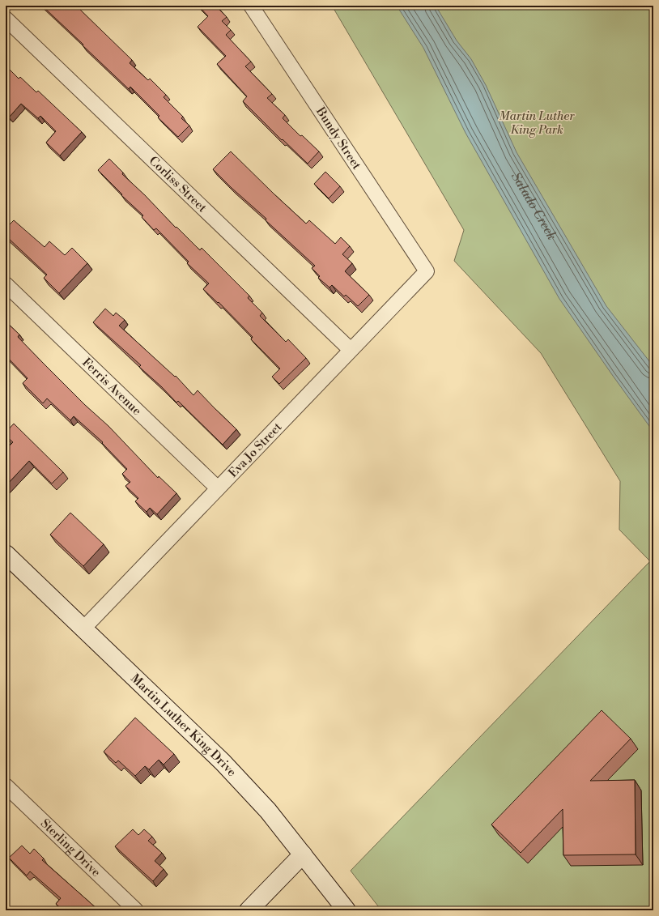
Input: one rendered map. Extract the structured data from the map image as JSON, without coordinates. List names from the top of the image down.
{
  "streets": {
    "main road": ["Martin Luther King Drive"],
    "street": [
      "Bundy Street",
      "Corliss Street",
      "Ferris Avenue",
      "Eva Jo Street",
      "Sterling Drive"
    ]
  },
  "crossings": [
    ["Bundy Street", "Eva Jo Street"],
    ["Corliss Street", "Eva Jo Street"],
    ["Ferris Avenue", "Eva Jo Street"],
    ["Eva Jo Street", "Martin Luther King Drive"]
  ],
  "water": ["Salado Creek"],
  "parks": ["Martin Luther King Park"]
}
